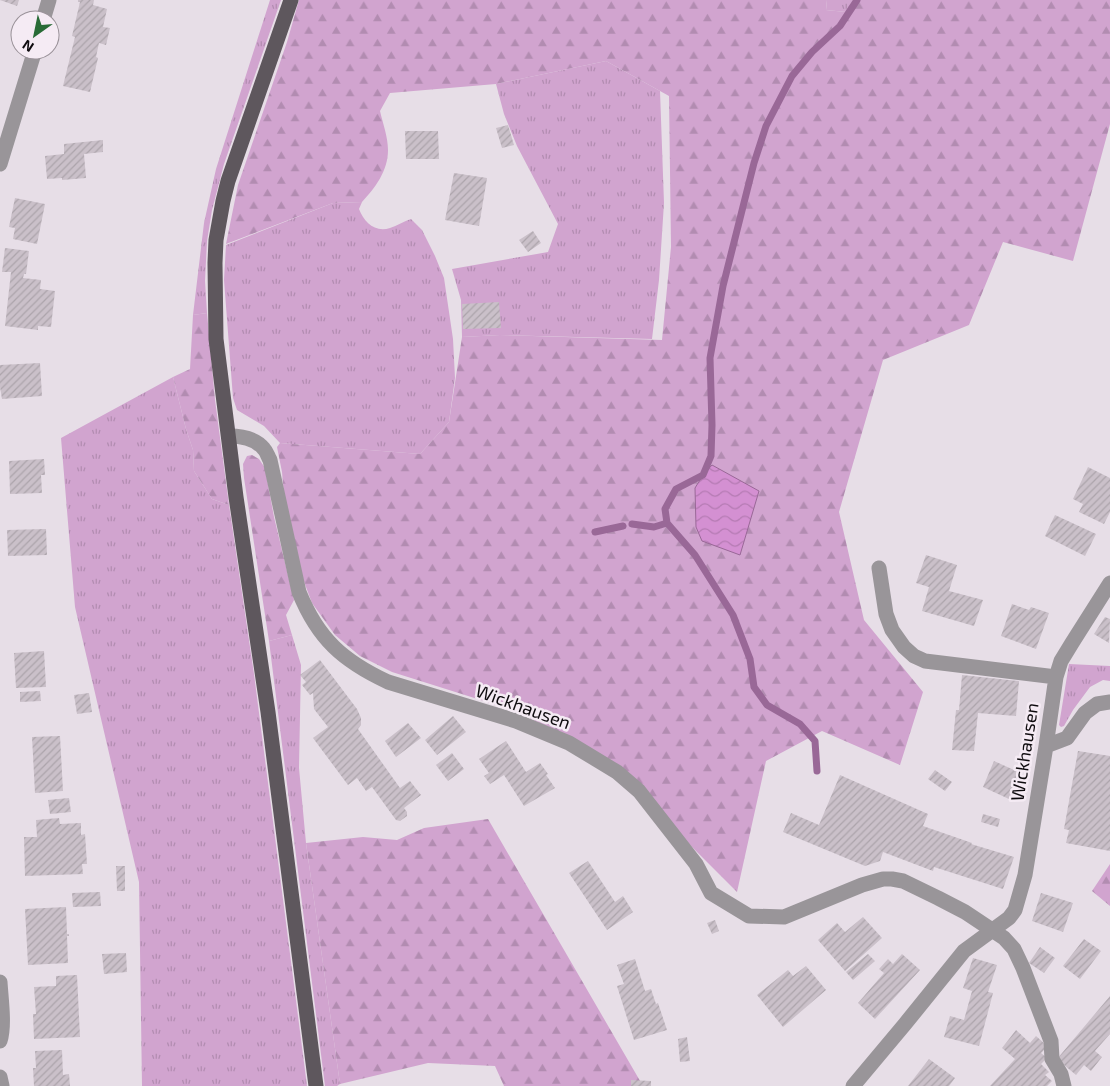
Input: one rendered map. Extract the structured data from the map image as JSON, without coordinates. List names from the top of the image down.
{
  "streets": {
    "street": ["Wickhausen"]
  },
  "north": "bottom left"
}
